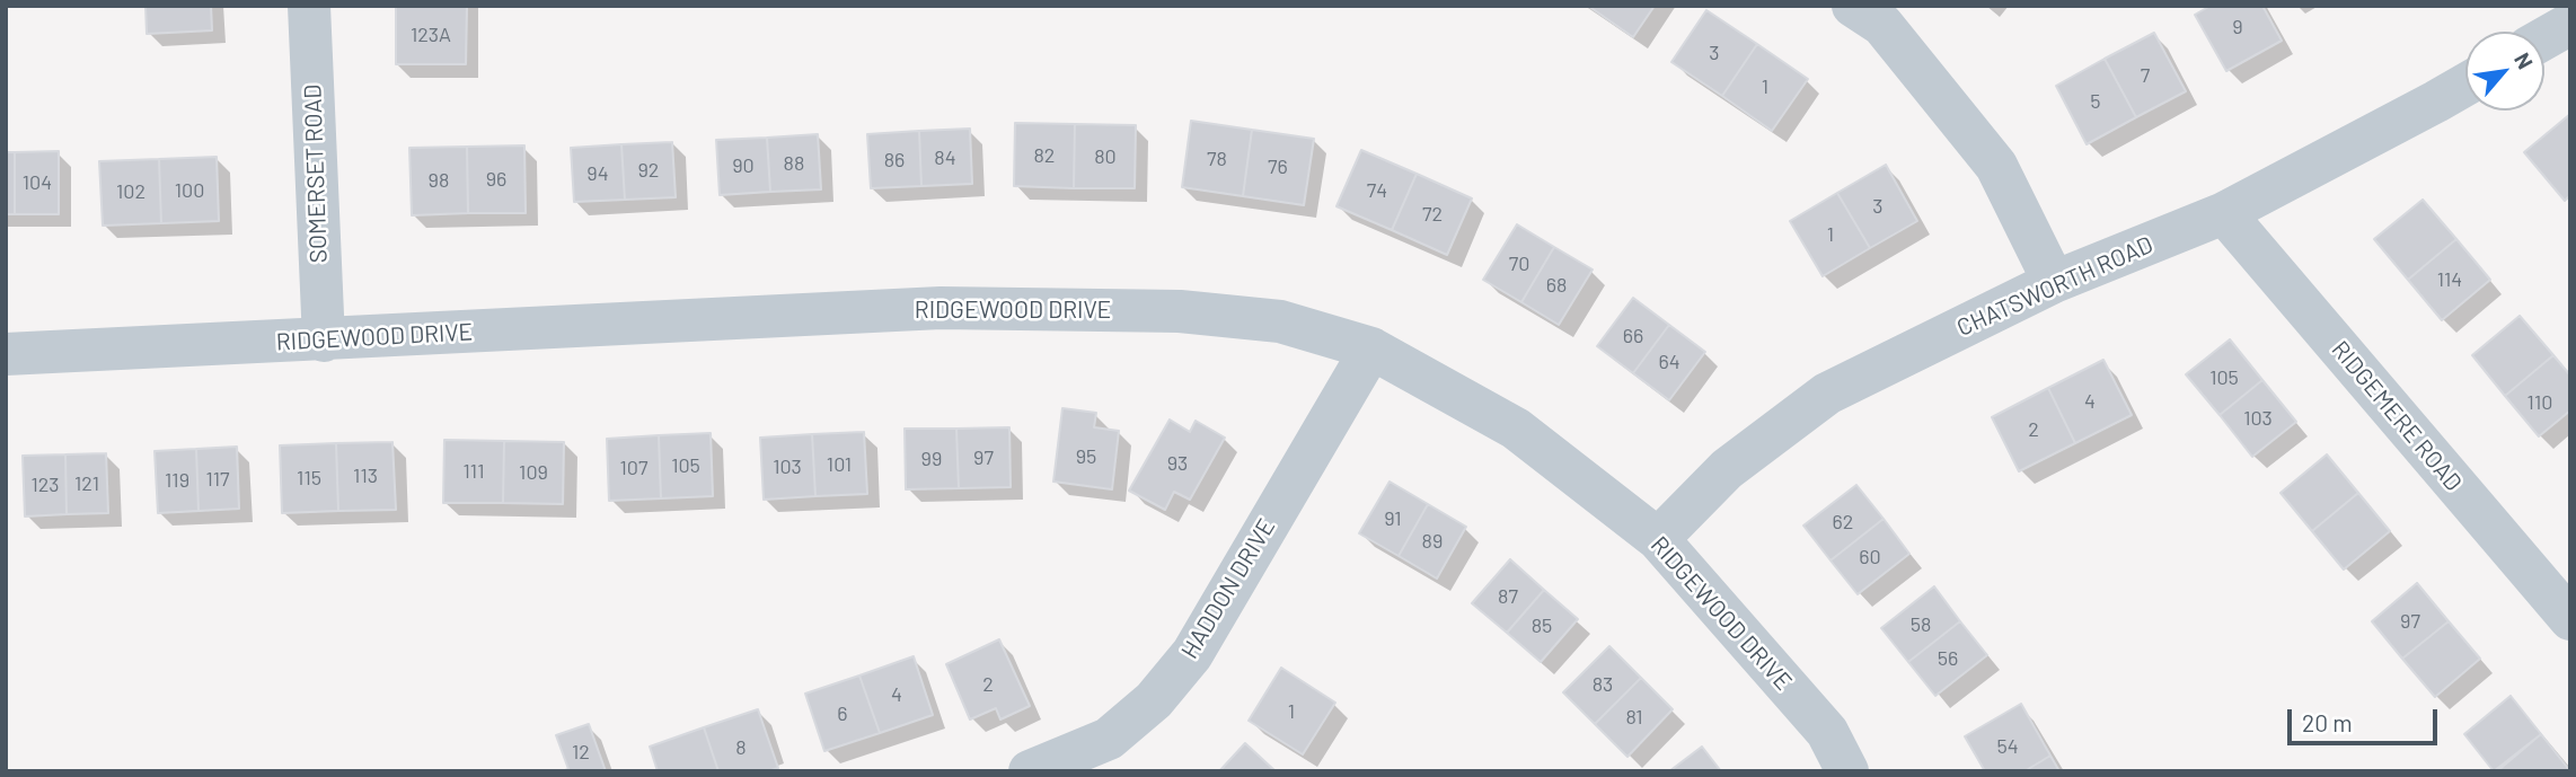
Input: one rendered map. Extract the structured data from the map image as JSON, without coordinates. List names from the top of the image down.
{
  "streets": {
    "street": [
      "SOMERSET ROAD",
      "CHATSWORTH ROAD",
      "RIDGEWOOD DRIVE",
      "RIDGEMERE ROAD",
      "HADDON DRIVE"
    ]
  },
  "crossings": [
    ["SOMERSET ROAD", "RIDGEWOOD DRIVE"],
    ["CHATSWORTH ROAD", "RIDGEWOOD DRIVE"],
    ["CHATSWORTH ROAD", "RIDGEMERE ROAD"],
    ["RIDGEWOOD DRIVE", "HADDON DRIVE"]
  ],
  "house_numbers": [
    "9",
    "123A",
    "3",
    "7",
    "1",
    "5",
    "82",
    "80",
    "84",
    "78",
    "86",
    "88",
    "90",
    "76",
    "92",
    "94",
    "96",
    "98",
    "104",
    "100",
    "74",
    "102",
    "3",
    "72",
    "1",
    "70",
    "114",
    "68",
    "66",
    "64",
    "105",
    "4",
    "110",
    "103",
    "2",
    "95",
    "97",
    "99",
    "93",
    "101",
    "105",
    "103",
    "107",
    "111",
    "109",
    "113",
    "115",
    "117",
    "119",
    "121",
    "123",
    "91",
    "62",
    "89",
    "60",
    "87",
    "97",
    "58",
    "85",
    "56",
    "2",
    "83",
    "4",
    "1",
    "6",
    "81",
    "54",
    "8",
    "12"
  ],
  "scale_bar": "20 m",
  "north": "top right"
}
